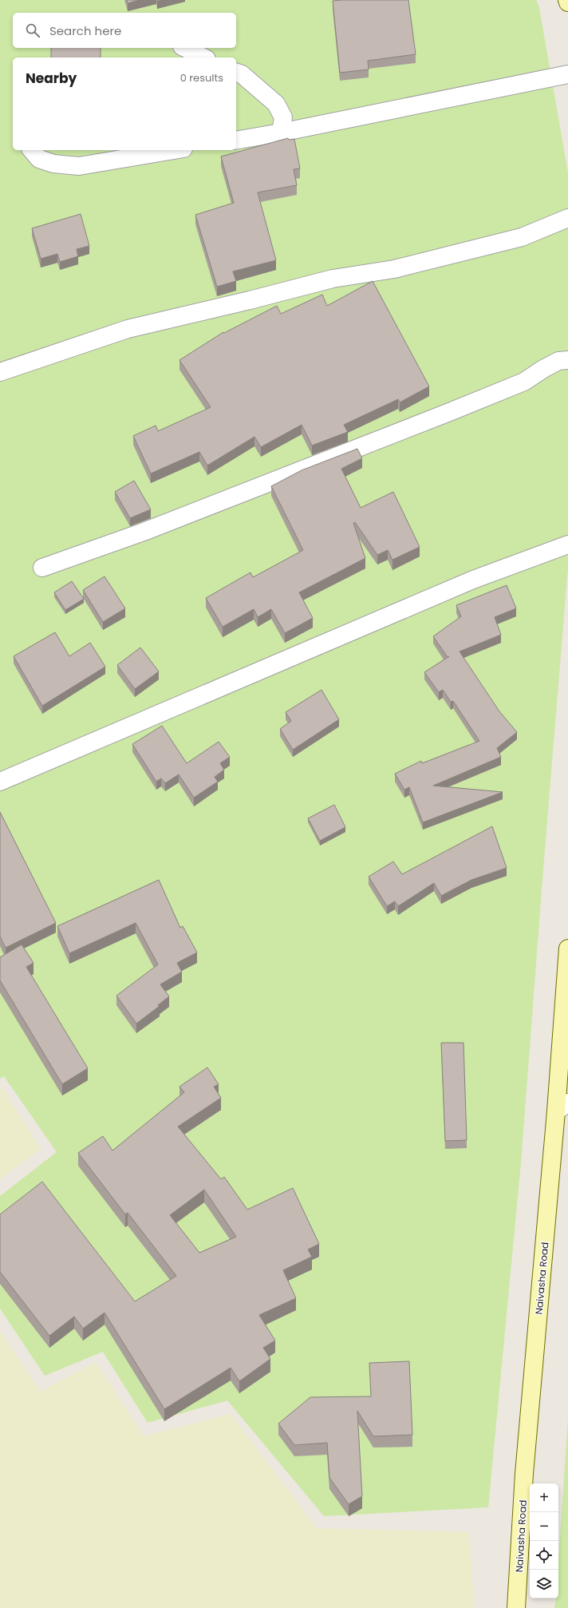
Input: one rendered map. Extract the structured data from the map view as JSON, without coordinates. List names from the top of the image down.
{
  "streets": {
    "main road": ["Naivasha Road"]
  },
  "page": {
    "search": "Search here",
    "heading": ["Nearby", "0 results"],
    "map_buttons": ["+", "−"]
  }
}
